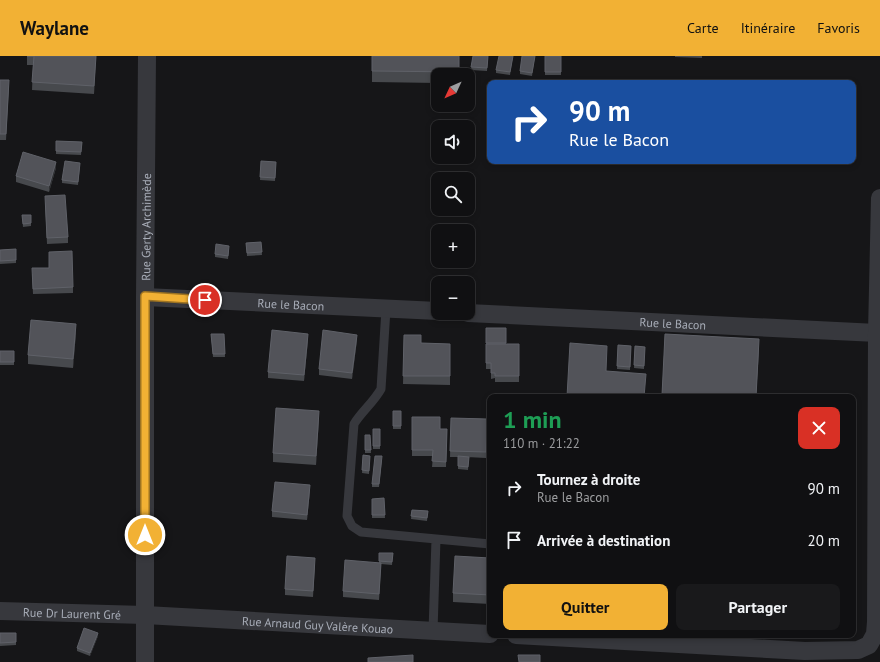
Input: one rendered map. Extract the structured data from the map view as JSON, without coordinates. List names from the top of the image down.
{
  "streets": {
    "street": [
      "Rue Gerty Archimède",
      "Rue le Bacon",
      "Rue Dr Laurent Gré",
      "Rue Arnaud Guy Valère Kouao"
    ]
  },
  "crossings": [
    ["Rue Gerty Archimède", "Rue le Bacon"],
    ["Rue Gerty Archimède", "Rue Dr Laurent Gré"],
    ["Rue Gerty Archimède", "Rue Arnaud Guy Valère Kouao"],
    ["Rue Dr Laurent Gré", "Rue Arnaud Guy Valère Kouao"]
  ],
  "north": "bottom left",
  "page": {
    "header": "Waylane",
    "nav": ["Carte", "Itinéraire", "Favoris"],
    "map_buttons": ["+", "−"],
    "turn": ["90 m", "Rue le Bacon"],
    "heading": ["1 min", "110 m · 21:22"],
    "list": [
      {
        "name": "Tournez à droite",
        "note": "Rue le Bacon",
        "value": "90 m"
      },
      {
        "name": "Arrivée à destination",
        "value": "20 m"
      }
    ],
    "buttons": ["Quitter", "Partager"]
  }
}
